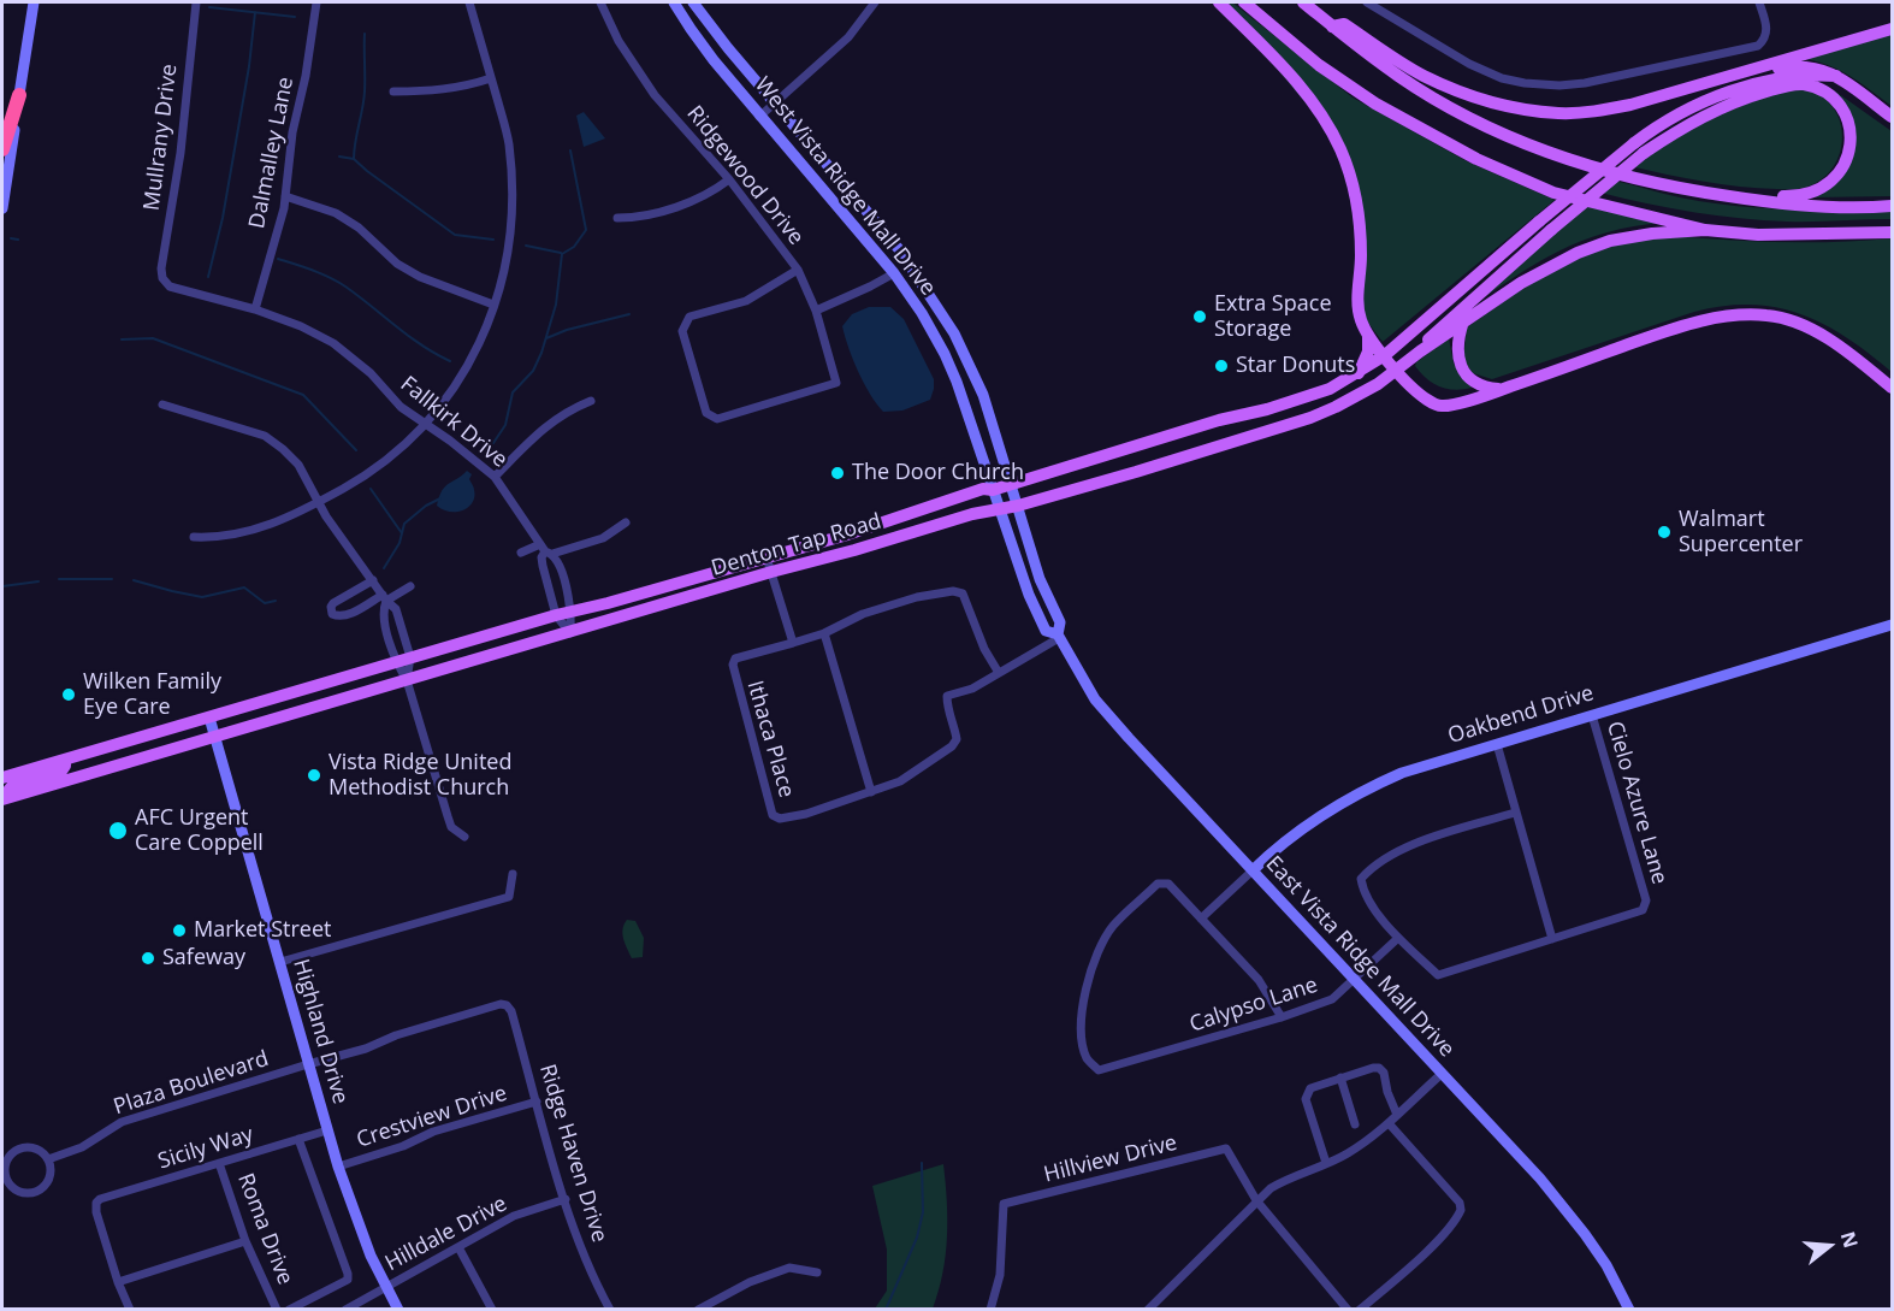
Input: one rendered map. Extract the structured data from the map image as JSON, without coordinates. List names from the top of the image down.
{
  "streets": {
    "main road": [
      "West Vista Ridge Mall Drive",
      "Denton Tap Road",
      "Oakbend Drive",
      "East Vista Ridge Mall Drive",
      "Highland Drive"
    ],
    "street": [
      "Mullrany Drive",
      "Dalmalley Lane",
      "Ridgewood Drive",
      "Fallkirk Drive",
      "Ithaca Place",
      "Cielo Azure Lane",
      "Calypso Lane",
      "Plaza Boulevard",
      "Crestview Drive",
      "Sicily Way",
      "Ridge Haven Drive",
      "Hillview Drive",
      "Roma Drive",
      "Hilldale Drive"
    ]
  },
  "crossings": [
    ["Mullrany Drive", "Fallkirk Drive"],
    ["Dalmalley Lane", "Fallkirk Drive"],
    ["West Vista Ridge Mall Drive", "Denton Tap Road"],
    ["West Vista Ridge Mall Drive", "East Vista Ridge Mall Drive"],
    ["Fallkirk Drive", "Denton Tap Road"],
    ["Denton Tap Road", "East Vista Ridge Mall Drive"],
    ["Denton Tap Road", "Highland Drive"],
    ["Oakbend Drive", "Cielo Azure Lane"],
    ["Oakbend Drive", "East Vista Ridge Mall Drive"],
    ["Oakbend Drive", "Calypso Lane"],
    ["Ithaca Place", "East Vista Ridge Mall Drive"],
    ["East Vista Ridge Mall Drive", "Calypso Lane"],
    ["Highland Drive", "Plaza Boulevard"],
    ["Highland Drive", "Crestview Drive"],
    ["Highland Drive", "Sicily Way"],
    ["Highland Drive", "Hilldale Drive"],
    ["Plaza Boulevard", "Ridge Haven Drive"],
    ["Crestview Drive", "Ridge Haven Drive"],
    ["Sicily Way", "Roma Drive"],
    ["Ridge Haven Drive", "Hilldale Drive"]
  ],
  "places": [
    "Extra Space Storage",
    "Star Donuts",
    "The Door Church",
    "Walmart Supercenter",
    "Wilken Family Eye Care",
    "Vista Ridge United Methodist Church",
    "AFC Urgent Care Coppell",
    "Market Street",
    "Safeway"
  ],
  "north": "right"
}
